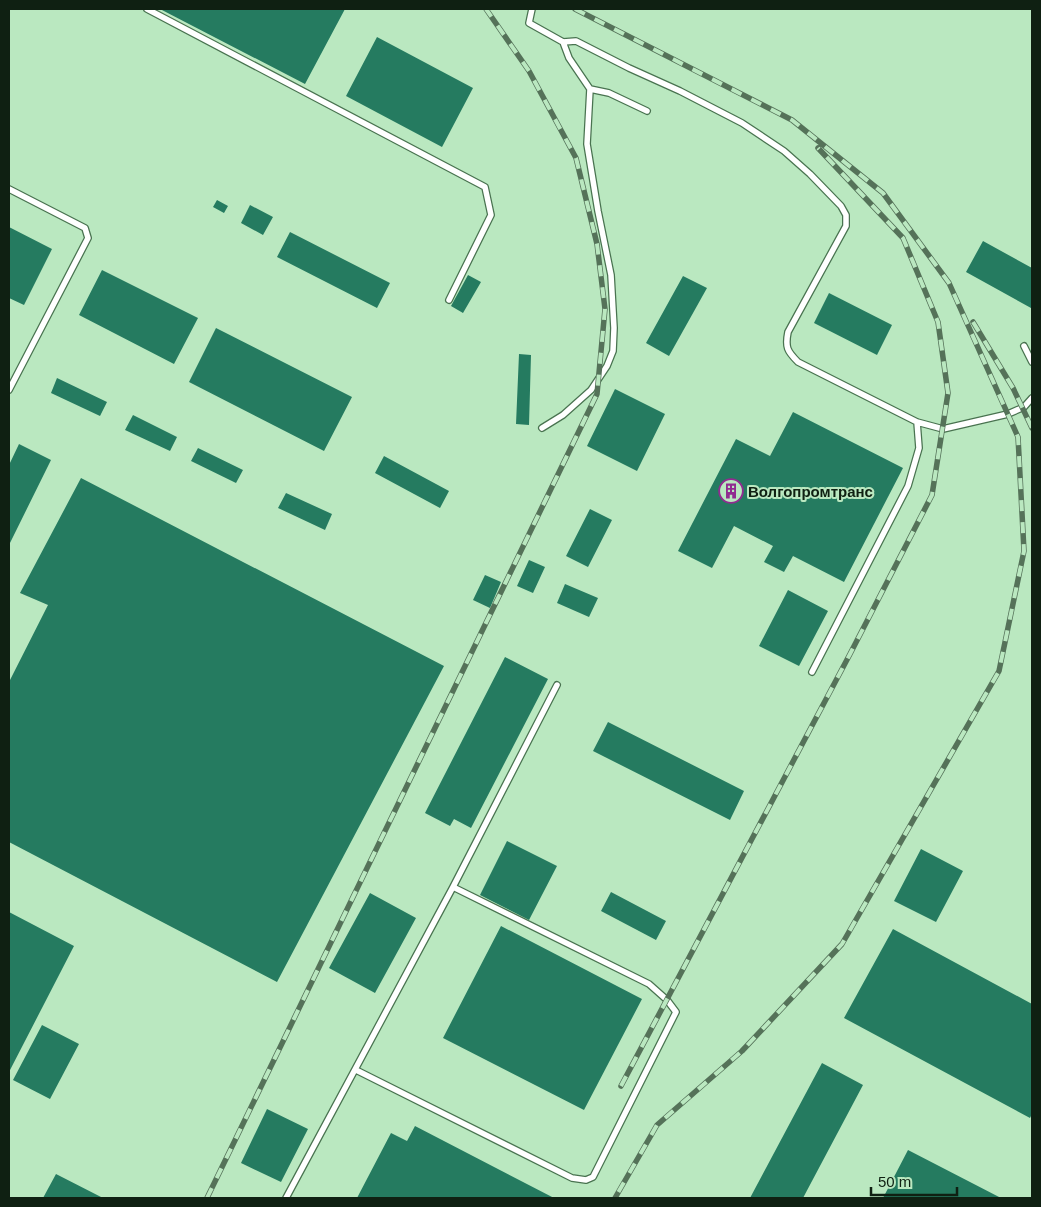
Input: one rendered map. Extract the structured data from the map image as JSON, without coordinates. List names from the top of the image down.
{
  "places": {
    "building": ["Волгопромтранс"]
  },
  "scale_bar": "50 m"
}
